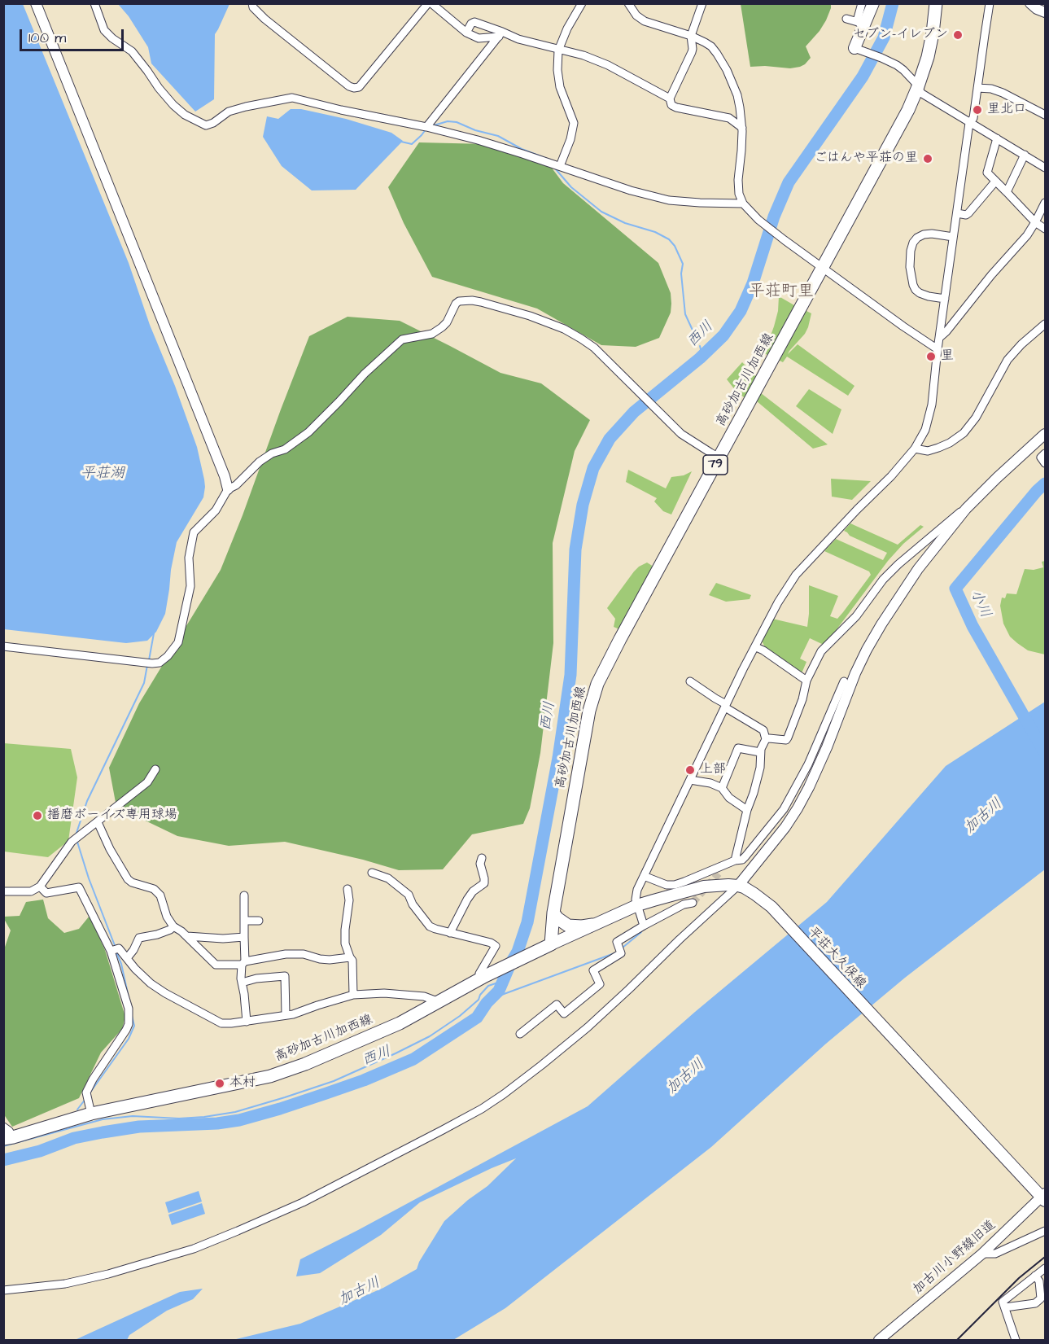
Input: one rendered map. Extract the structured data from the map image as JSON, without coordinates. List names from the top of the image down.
{
  "streets": {
    "main road": ["高砂加古川加西線", "79", "平荘大久保線"],
    "street": ["加古川小野線旧道"]
  },
  "crossings": [
    ["平荘大久保線", "加古川小野線旧道"]
  ],
  "districts": ["平荘町里"],
  "water": [
    "西川",
    "平荘湖",
    "小川",
    "加古川"
  ],
  "places": [
    "セブン-イレブン",
    "里北口",
    "ごはんや平荘の里",
    "里",
    "上部",
    "播磨ボーイズ専用球場",
    "本村"
  ],
  "scale_bar": "100 m"
}
